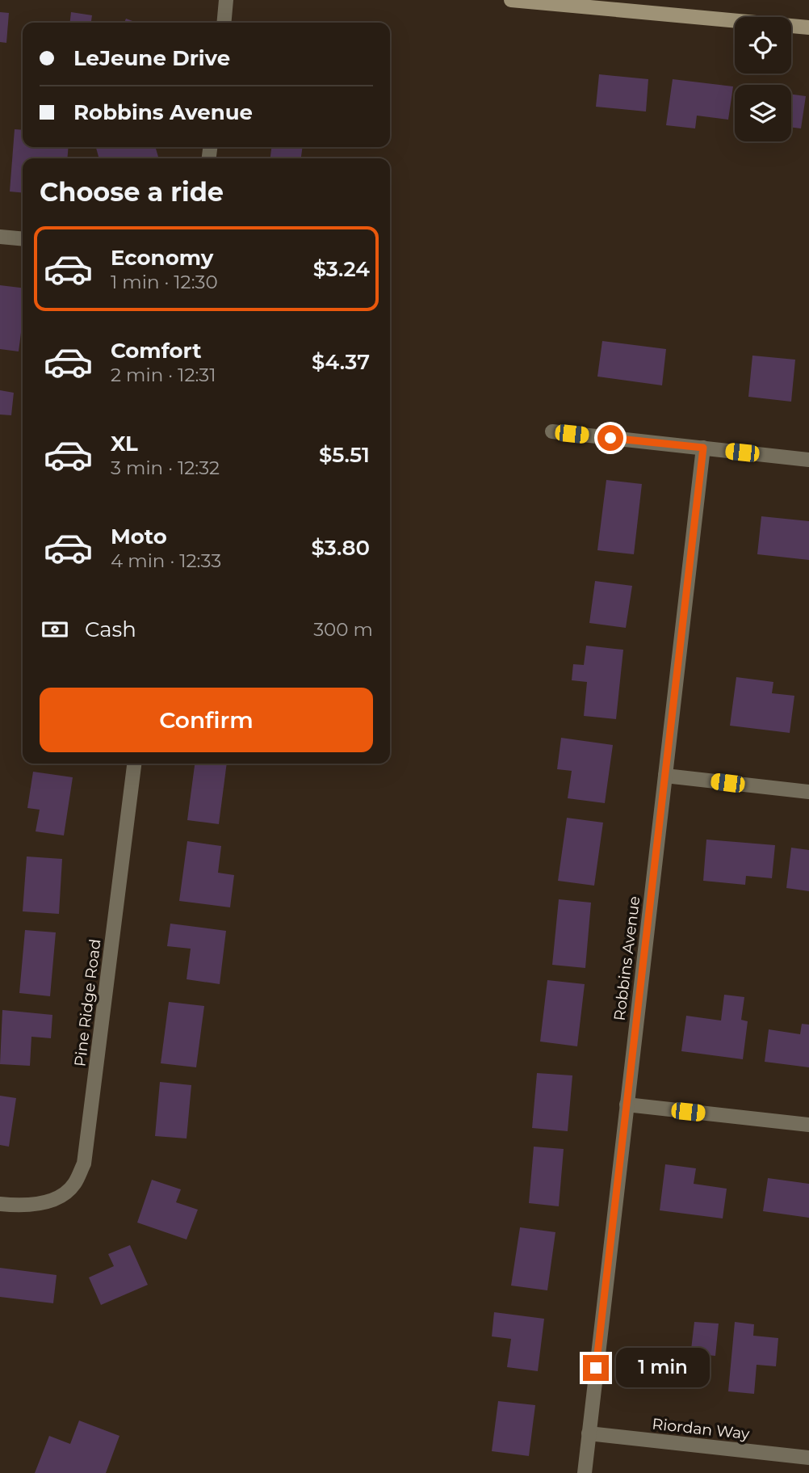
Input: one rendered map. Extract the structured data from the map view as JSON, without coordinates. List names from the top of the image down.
{
  "streets": {
    "street": ["Robbins Avenue", "Pine Ridge Road", "Riordan Way"]
  },
  "crossings": [
    ["Robbins Avenue", "Riordan Way"]
  ],
  "page": {
    "banner": ["LeJeune Drive", "Robbins Avenue"],
    "heading": "Choose a ride",
    "list": [
      {
        "name": "Economy",
        "note": "1 min · 12:30",
        "value": "$3.24"
      },
      {
        "name": "Comfort",
        "note": "2 min · 12:31",
        "value": "$4.37"
      },
      {
        "name": "XL",
        "note": "3 min · 12:32",
        "value": "$5.51"
      },
      {
        "name": "Moto",
        "note": "4 min · 12:33",
        "value": "$3.80"
      }
    ],
    "pay": ["Cash", "300 m"],
    "buttons": "Confirm",
    "bubble": "1 min"
  }
}
